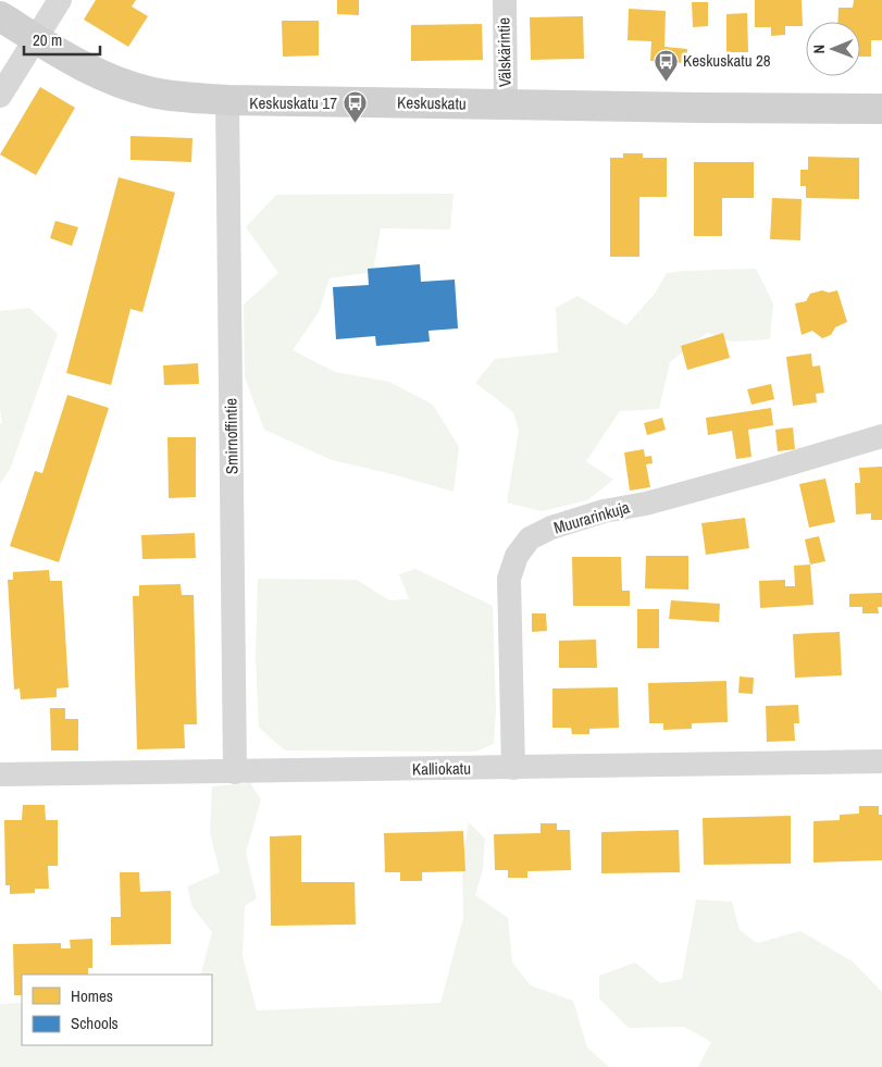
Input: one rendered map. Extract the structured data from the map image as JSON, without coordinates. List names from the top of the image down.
{
  "streets": {
    "street": [
      "Välskärintie",
      "Keskuskatu",
      "Smirnoffintie",
      "Muurarinkuja",
      "Kalliokatu"
    ]
  },
  "crossings": [
    ["Välskärintie", "Keskuskatu"],
    ["Keskuskatu", "Smirnoffintie"],
    ["Smirnoffintie", "Kalliokatu"],
    ["Muurarinkuja", "Kalliokatu"]
  ],
  "places": {
    "bus stop": ["Keskuskatu 28", "Keskuskatu 17"]
  },
  "legend": ["Homes", "Schools"],
  "scale_bar": "20 m",
  "north": "left"
}
